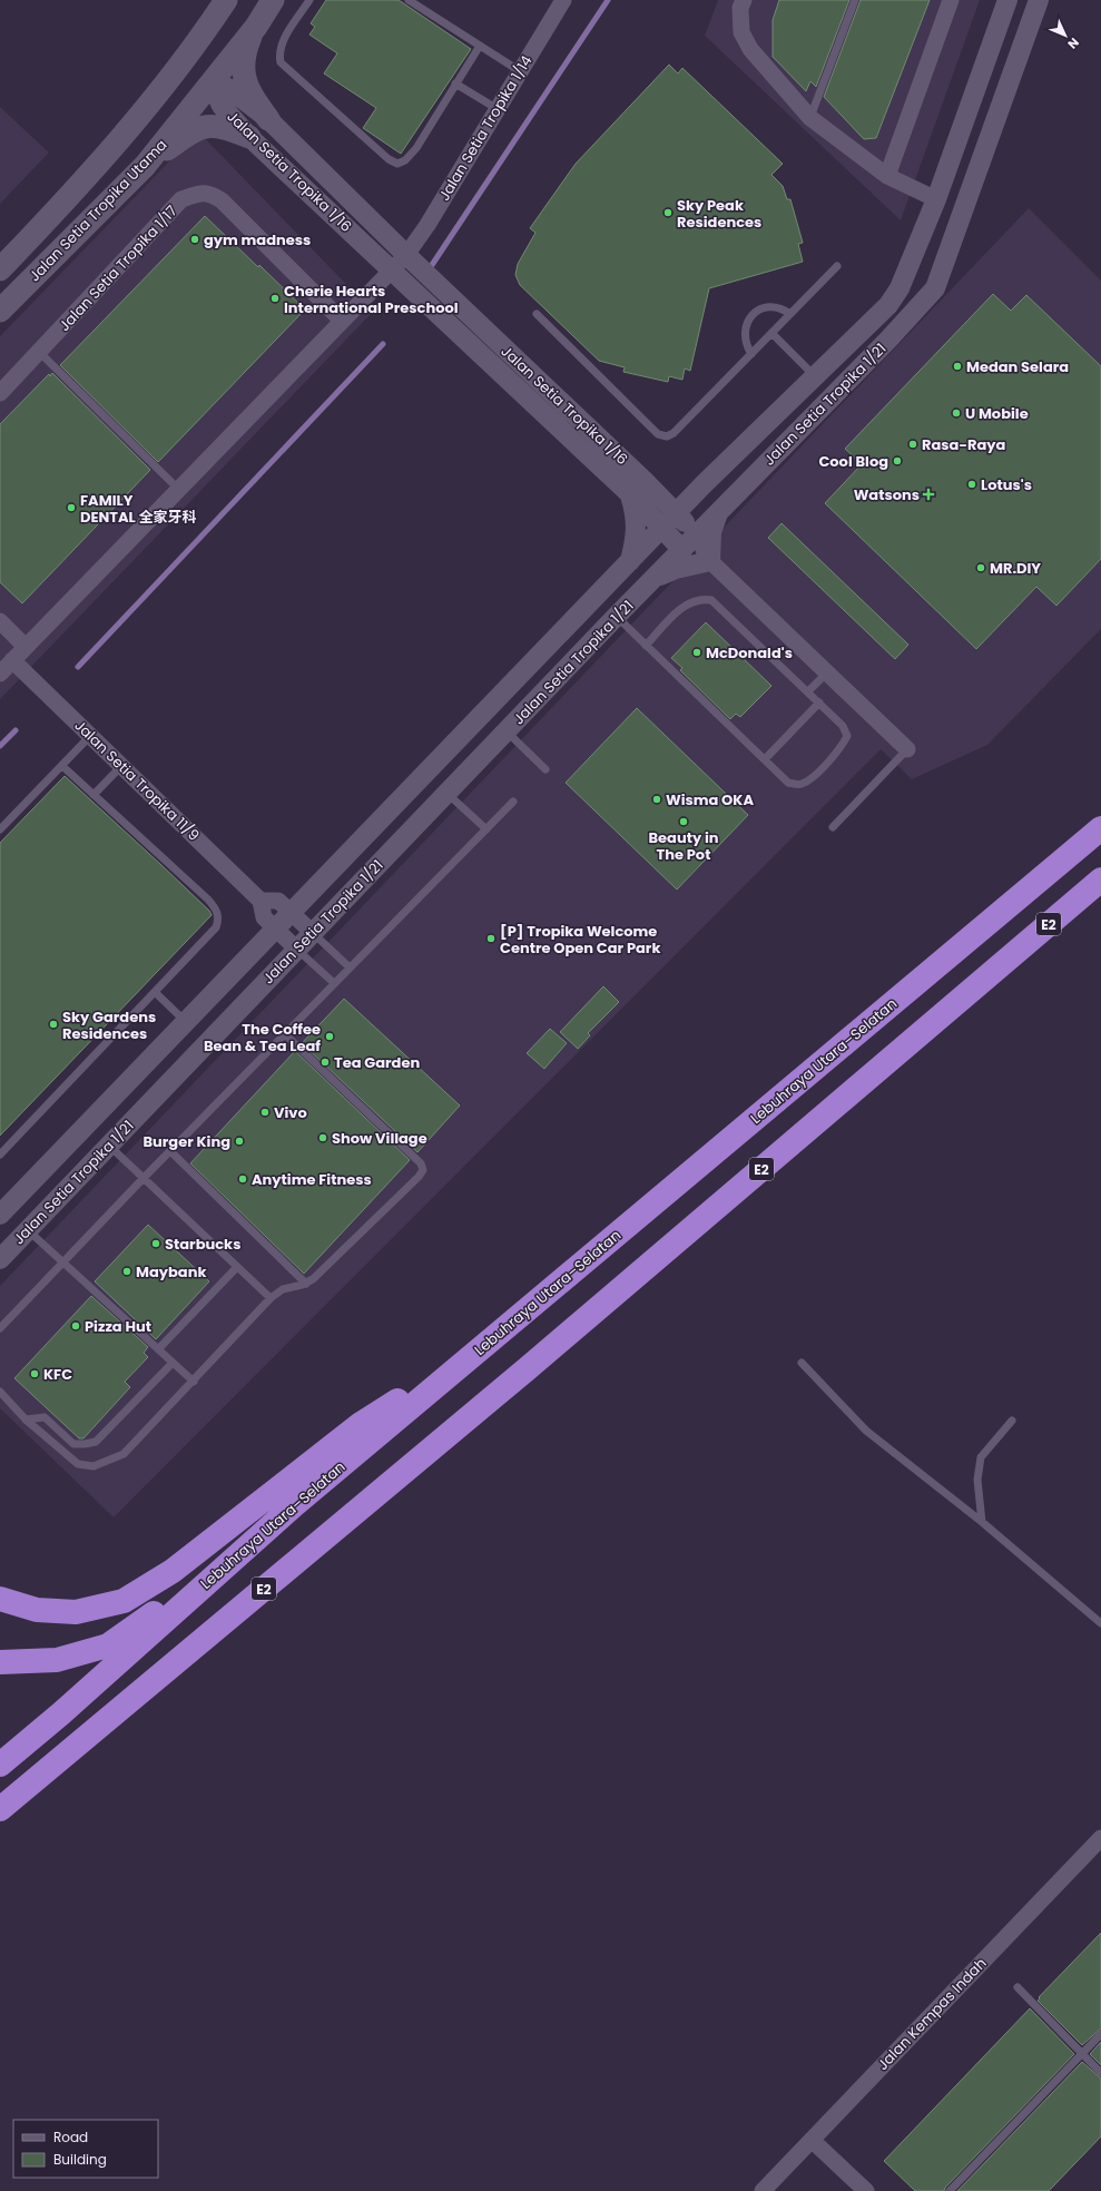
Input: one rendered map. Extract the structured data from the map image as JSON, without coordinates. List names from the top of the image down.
{
  "streets": {
    "highway": ["E2", "Lebuhraya Utara–Selatan"],
    "main road": ["Jalan Setia Tropika Utama"],
    "street": [
      "Jalan Setia Tropika 1/14",
      "Jalan Setia Tropika 1/16",
      "Jalan Setia Tropika 1/17",
      "Jalan Setia Tropika 1/21",
      "Jalan Setia Tropika 11/9",
      "Jalan Kempas Indah"
    ]
  },
  "crossings": [
    ["Jalan Setia Tropika 1/14", "Jalan Setia Tropika 1/16"],
    ["Jalan Setia Tropika 1/14", "Jalan Setia Tropika 1/17"],
    ["Jalan Setia Tropika 1/14", "Jalan Setia Tropika 11/9"],
    ["Jalan Setia Tropika 1/16", "Jalan Setia Tropika Utama"],
    ["Jalan Setia Tropika 1/16", "Jalan Setia Tropika 1/21"]
  ],
  "places": {
    "other": [
      "Sky Peak Residences",
      "gym madness",
      "Cherie Hearts International Preschool",
      "Medan Selara",
      "U Mobile",
      "Rasa-Raya",
      "Cool Blog",
      "Lotus's",
      "FAMILY DENTAL 全家牙科",
      "MR.DIY",
      "McDonald's",
      "Wisma OKA",
      "Beauty in The Pot",
      "[P] Tropika Welcome Centre Open Car Park",
      "Sky Gardens Residences",
      "The Coffee Bean & Tea Leaf",
      "Tea Garden",
      "Vivo",
      "Show Village",
      "Burger King",
      "Anytime Fitness",
      "Starbucks",
      "Maybank",
      "Pizza Hut",
      "KFC"
    ],
    "health": ["Watsons"]
  },
  "legend": ["Road", "Building"],
  "north": "bottom right"
}
